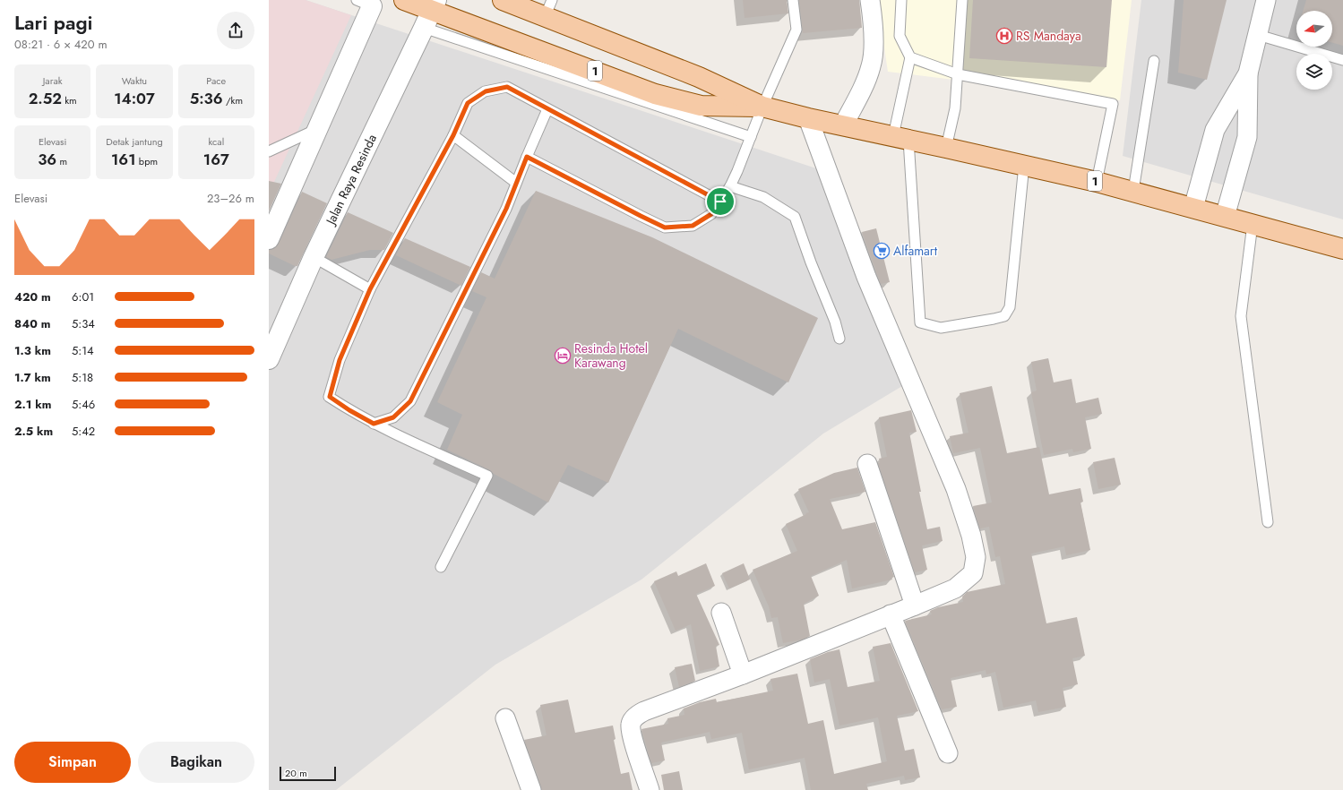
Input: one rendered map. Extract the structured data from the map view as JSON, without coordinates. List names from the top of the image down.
{
  "streets": {
    "main road": ["1"],
    "street": ["Jalan Raya Resinda"]
  },
  "crossings": [
    ["1", "Jalan Raya Resinda"]
  ],
  "places": {
    "hospital": ["RS Mandaya"],
    "supermarket": ["Alfamart"],
    "hotel": ["Resinda Hotel Karawang"]
  },
  "scale_bar": "20 m",
  "north": "left",
  "page": {
    "heading": ["Lari pagi", "08:21 · 6 × 420 m"],
    "stats": [
      ["Jarak", "2.52 km"],
      ["Waktu", "14:07"],
      ["Pace", "5:36 /km"],
      ["Elevasi", "36 m"],
      ["Detak jantung", "161 bpm"],
      ["kcal", "167"]
    ],
    "chart": ["Elevasi", "23–26 m"],
    "list": [
      {
        "name": "420 m",
        "note": "6:01"
      },
      {
        "name": "840 m",
        "note": "5:34"
      },
      {
        "name": "1.3 km",
        "note": "5:14"
      },
      {
        "name": "1.7 km",
        "note": "5:18"
      },
      {
        "name": "2.1 km",
        "note": "5:46"
      },
      {
        "name": "2.5 km",
        "note": "5:42"
      }
    ],
    "buttons": ["Simpan", "Bagikan"],
    "scale": "20 m"
  }
}
